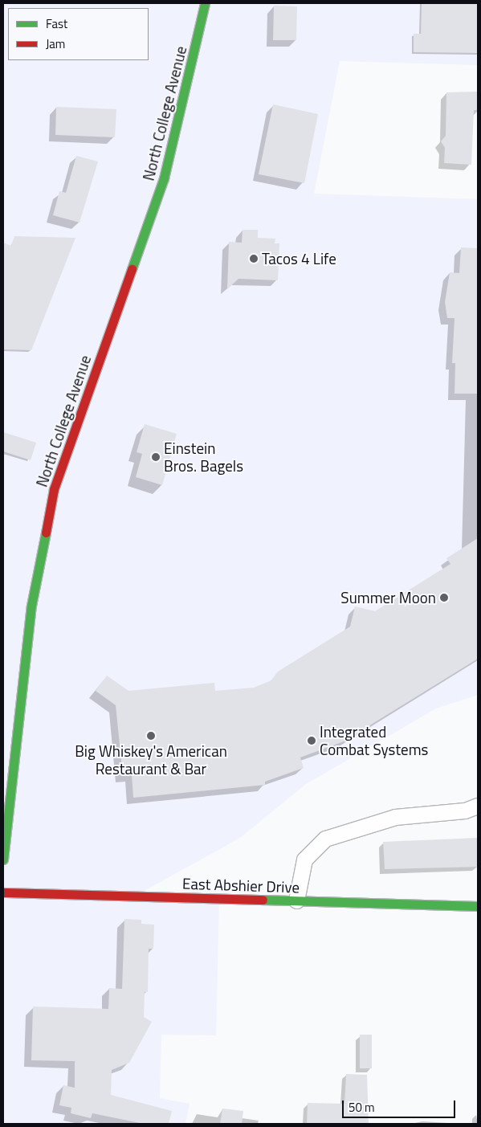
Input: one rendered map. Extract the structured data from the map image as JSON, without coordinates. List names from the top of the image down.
{
  "streets": {
    "main road": ["North College Avenue", "East Abshier Drive"]
  },
  "places": [
    "Tacos 4 Life",
    "Einstein Bros. Bagels",
    "Summer Moon",
    "Big Whiskey's American Restaurant & Bar",
    "Integrated Combat Systems"
  ],
  "legend": ["Fast", "Jam"],
  "scale_bar": "50 m"
}
